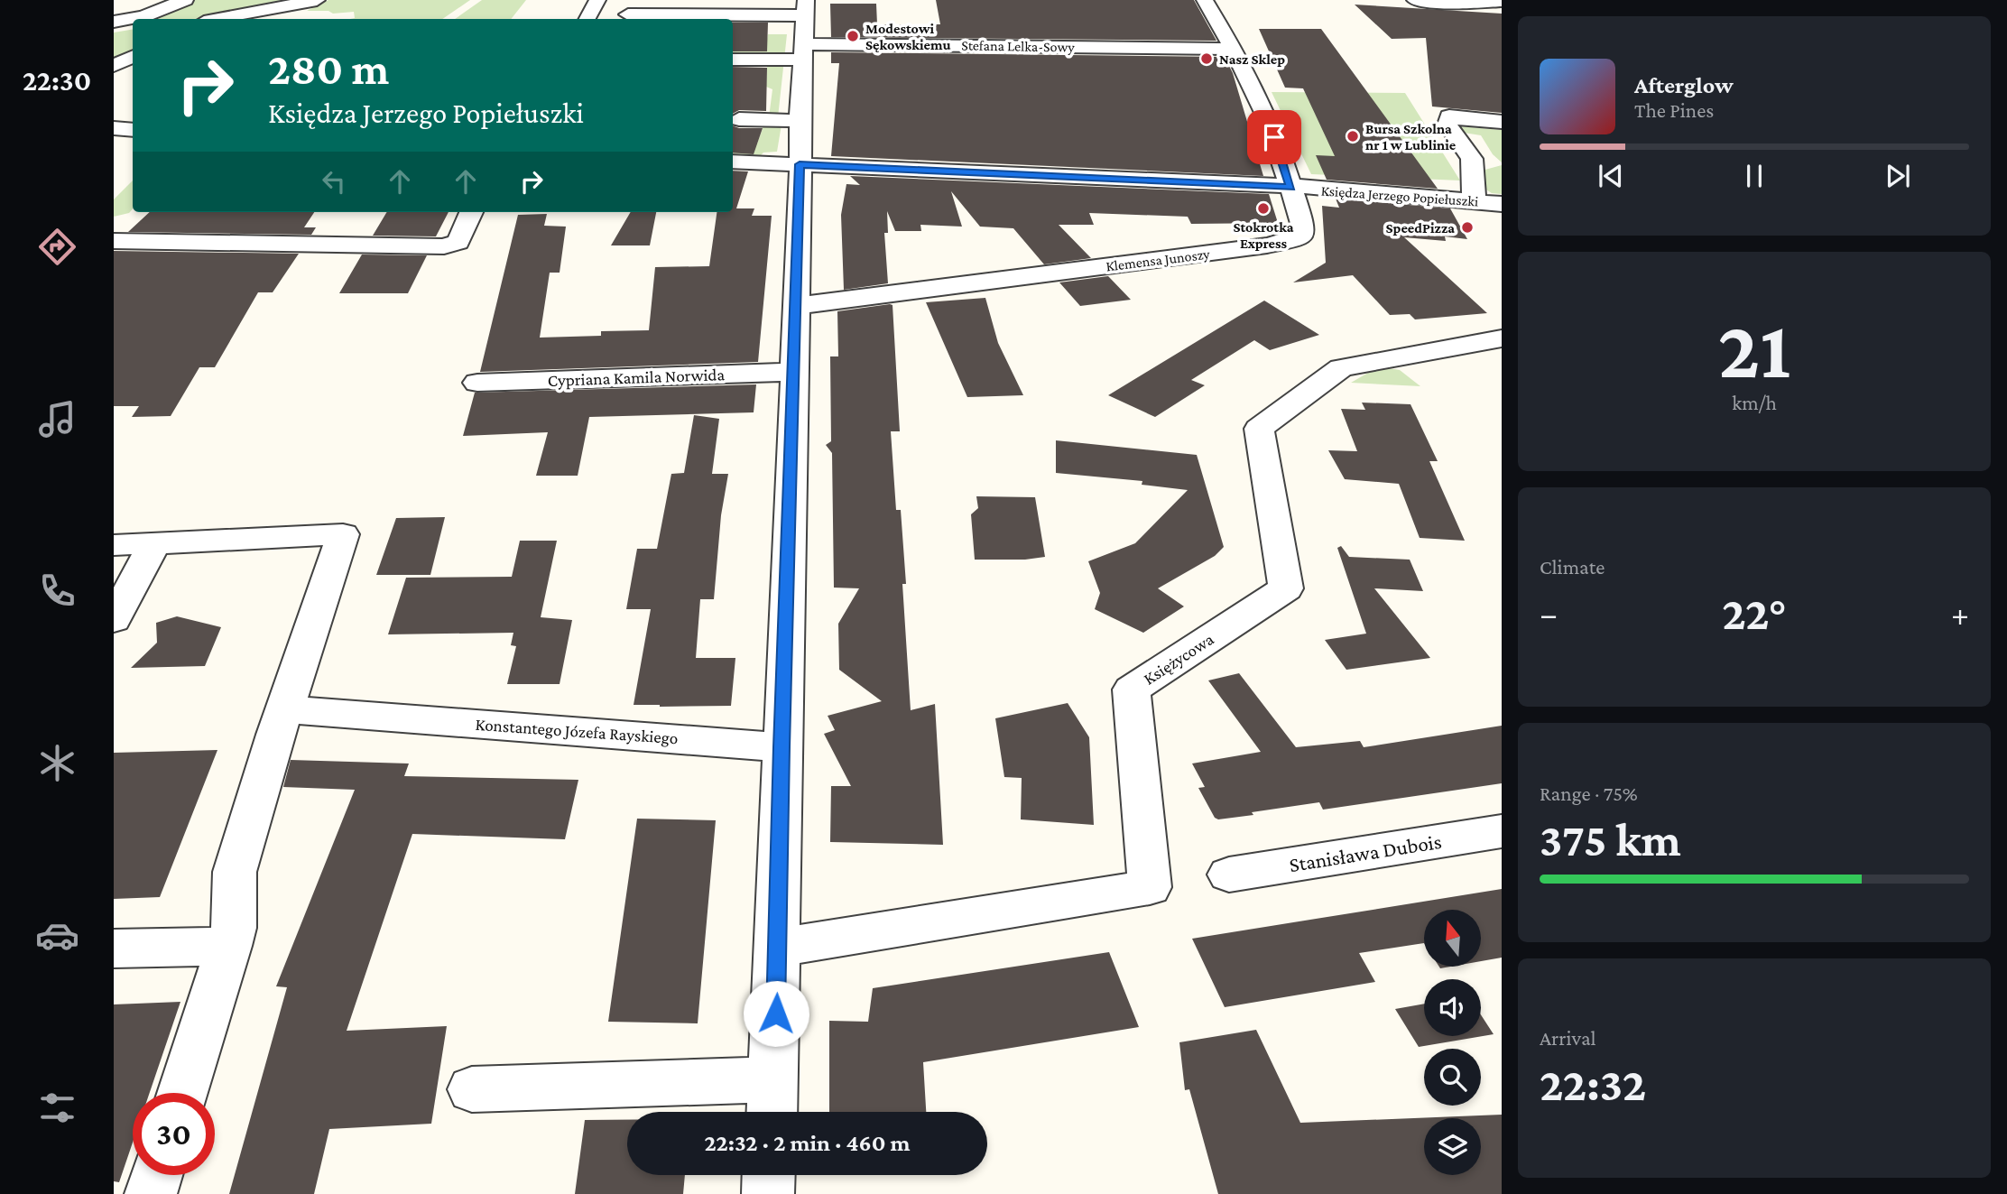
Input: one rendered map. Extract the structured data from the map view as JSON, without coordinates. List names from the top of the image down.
{
  "streets": {
    "street": [
      "Stefana Lelka-Sowy",
      "Księdza Jerzego Popiełuszki",
      "Klemensa Junoszy",
      "Cypriana Kamila Norwida",
      "Księżycowa",
      "Konstantego Józefa Rayskiego",
      "Stanisława Dubois"
    ]
  },
  "crossings": [
    ["Stefana Lelka-Sowy", "Klemensa Junoszy"],
    ["Księdza Jerzego Popiełuszki", "Klemensa Junoszy"]
  ],
  "places": [
    "Modestowi Sękowskiemu",
    "Nasz Sklep",
    "Bursa Szkolna nr 1 w Lublinie",
    "Stokrotka Express",
    "SpeedPizza"
  ],
  "north": "top",
  "page": {
    "tabs": "22:30",
    "turn": ["280 m", "Księdza Jerzego Popiełuszki"],
    "song": ["Afterglow", "The Pines"],
    "tile": [
      ["21", "km/h"],
      "Climate",
      ["Range · 75%", "375 km"],
      ["Arrival", "22:32"]
    ],
    "heat": ["−", "22°", "+"],
    "limit": "30",
    "trip": "22:32 · 2 min · 460 m"
  }
}
